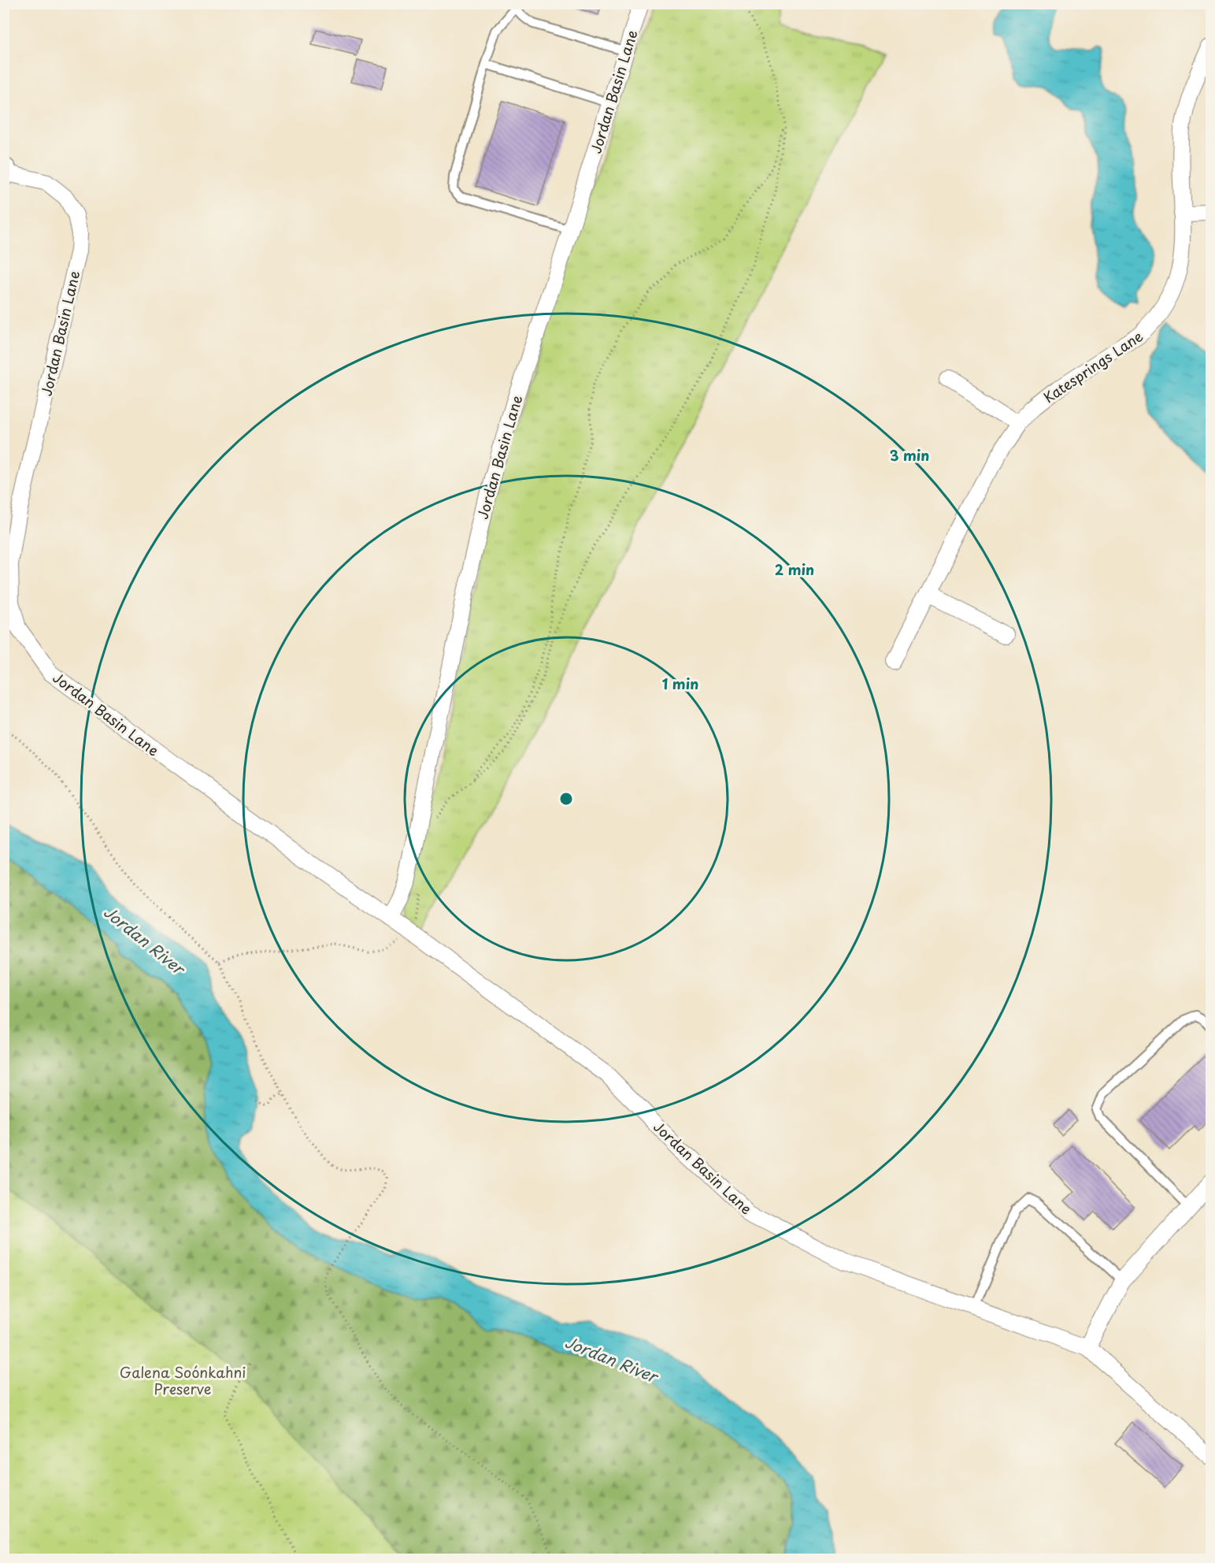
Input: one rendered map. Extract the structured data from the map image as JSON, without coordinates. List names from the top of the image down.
{
  "streets": {
    "street": ["Jordan Basin Lane", "Katesprings Lane"]
  },
  "water": ["Jordan River"],
  "parks": ["Galena Soónkahni Preserve"],
  "rings": ["3 min", "2 min", "1 min"]
}
